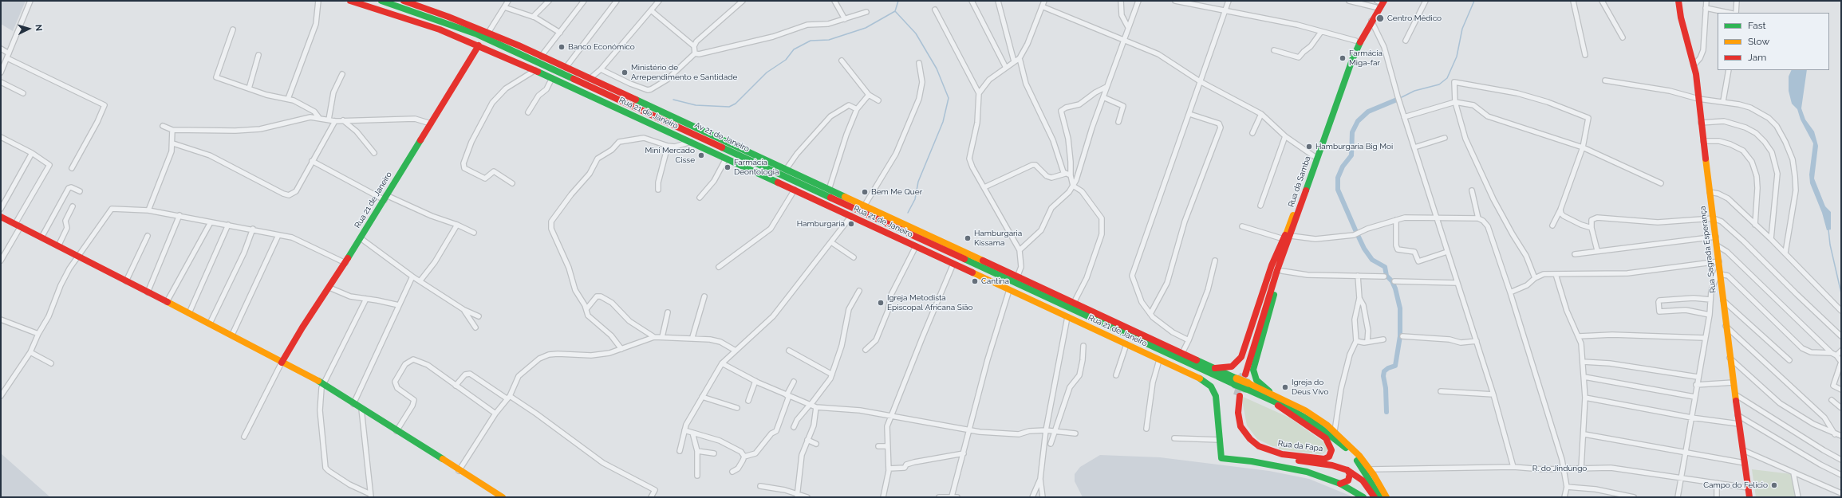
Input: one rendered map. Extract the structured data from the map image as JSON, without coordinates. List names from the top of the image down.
{
  "streets": {
    "main road": [
      "Rua 21 de Janeiro",
      "Av 21 de Janeiro",
      "Rua da Samba",
      "Rua Sagrada Esperança",
      "Rua da Fapa"
    ],
    "street": ["R. do Jindungo"]
  },
  "crossings": [
    ["Rua 21 de Janeiro", "Av 21 de Janeiro"],
    ["Rua 21 de Janeiro", "Rua da Fapa"],
    ["Rua Sagrada Esperança", "R. do Jindungo"]
  ],
  "places": [
    "Centro Médico",
    "Banco Económico",
    "Farmácia Miga-far",
    "Ministério de Arrependimento e Santidade",
    "Hamburgaria Big Moi",
    "Mini Mercado Cisse",
    "Farmácia Deontologia",
    "Bem Me Quer",
    "Hamburgaria",
    "Hamburgaria Kissama",
    "Cantina",
    "Igreja Metodista Episcopal Africana Sião",
    "Igreja do Deus Vivo",
    "Campo do Felício"
  ],
  "legend": ["Fast", "Slow", "Jam"],
  "north": "right"
}
